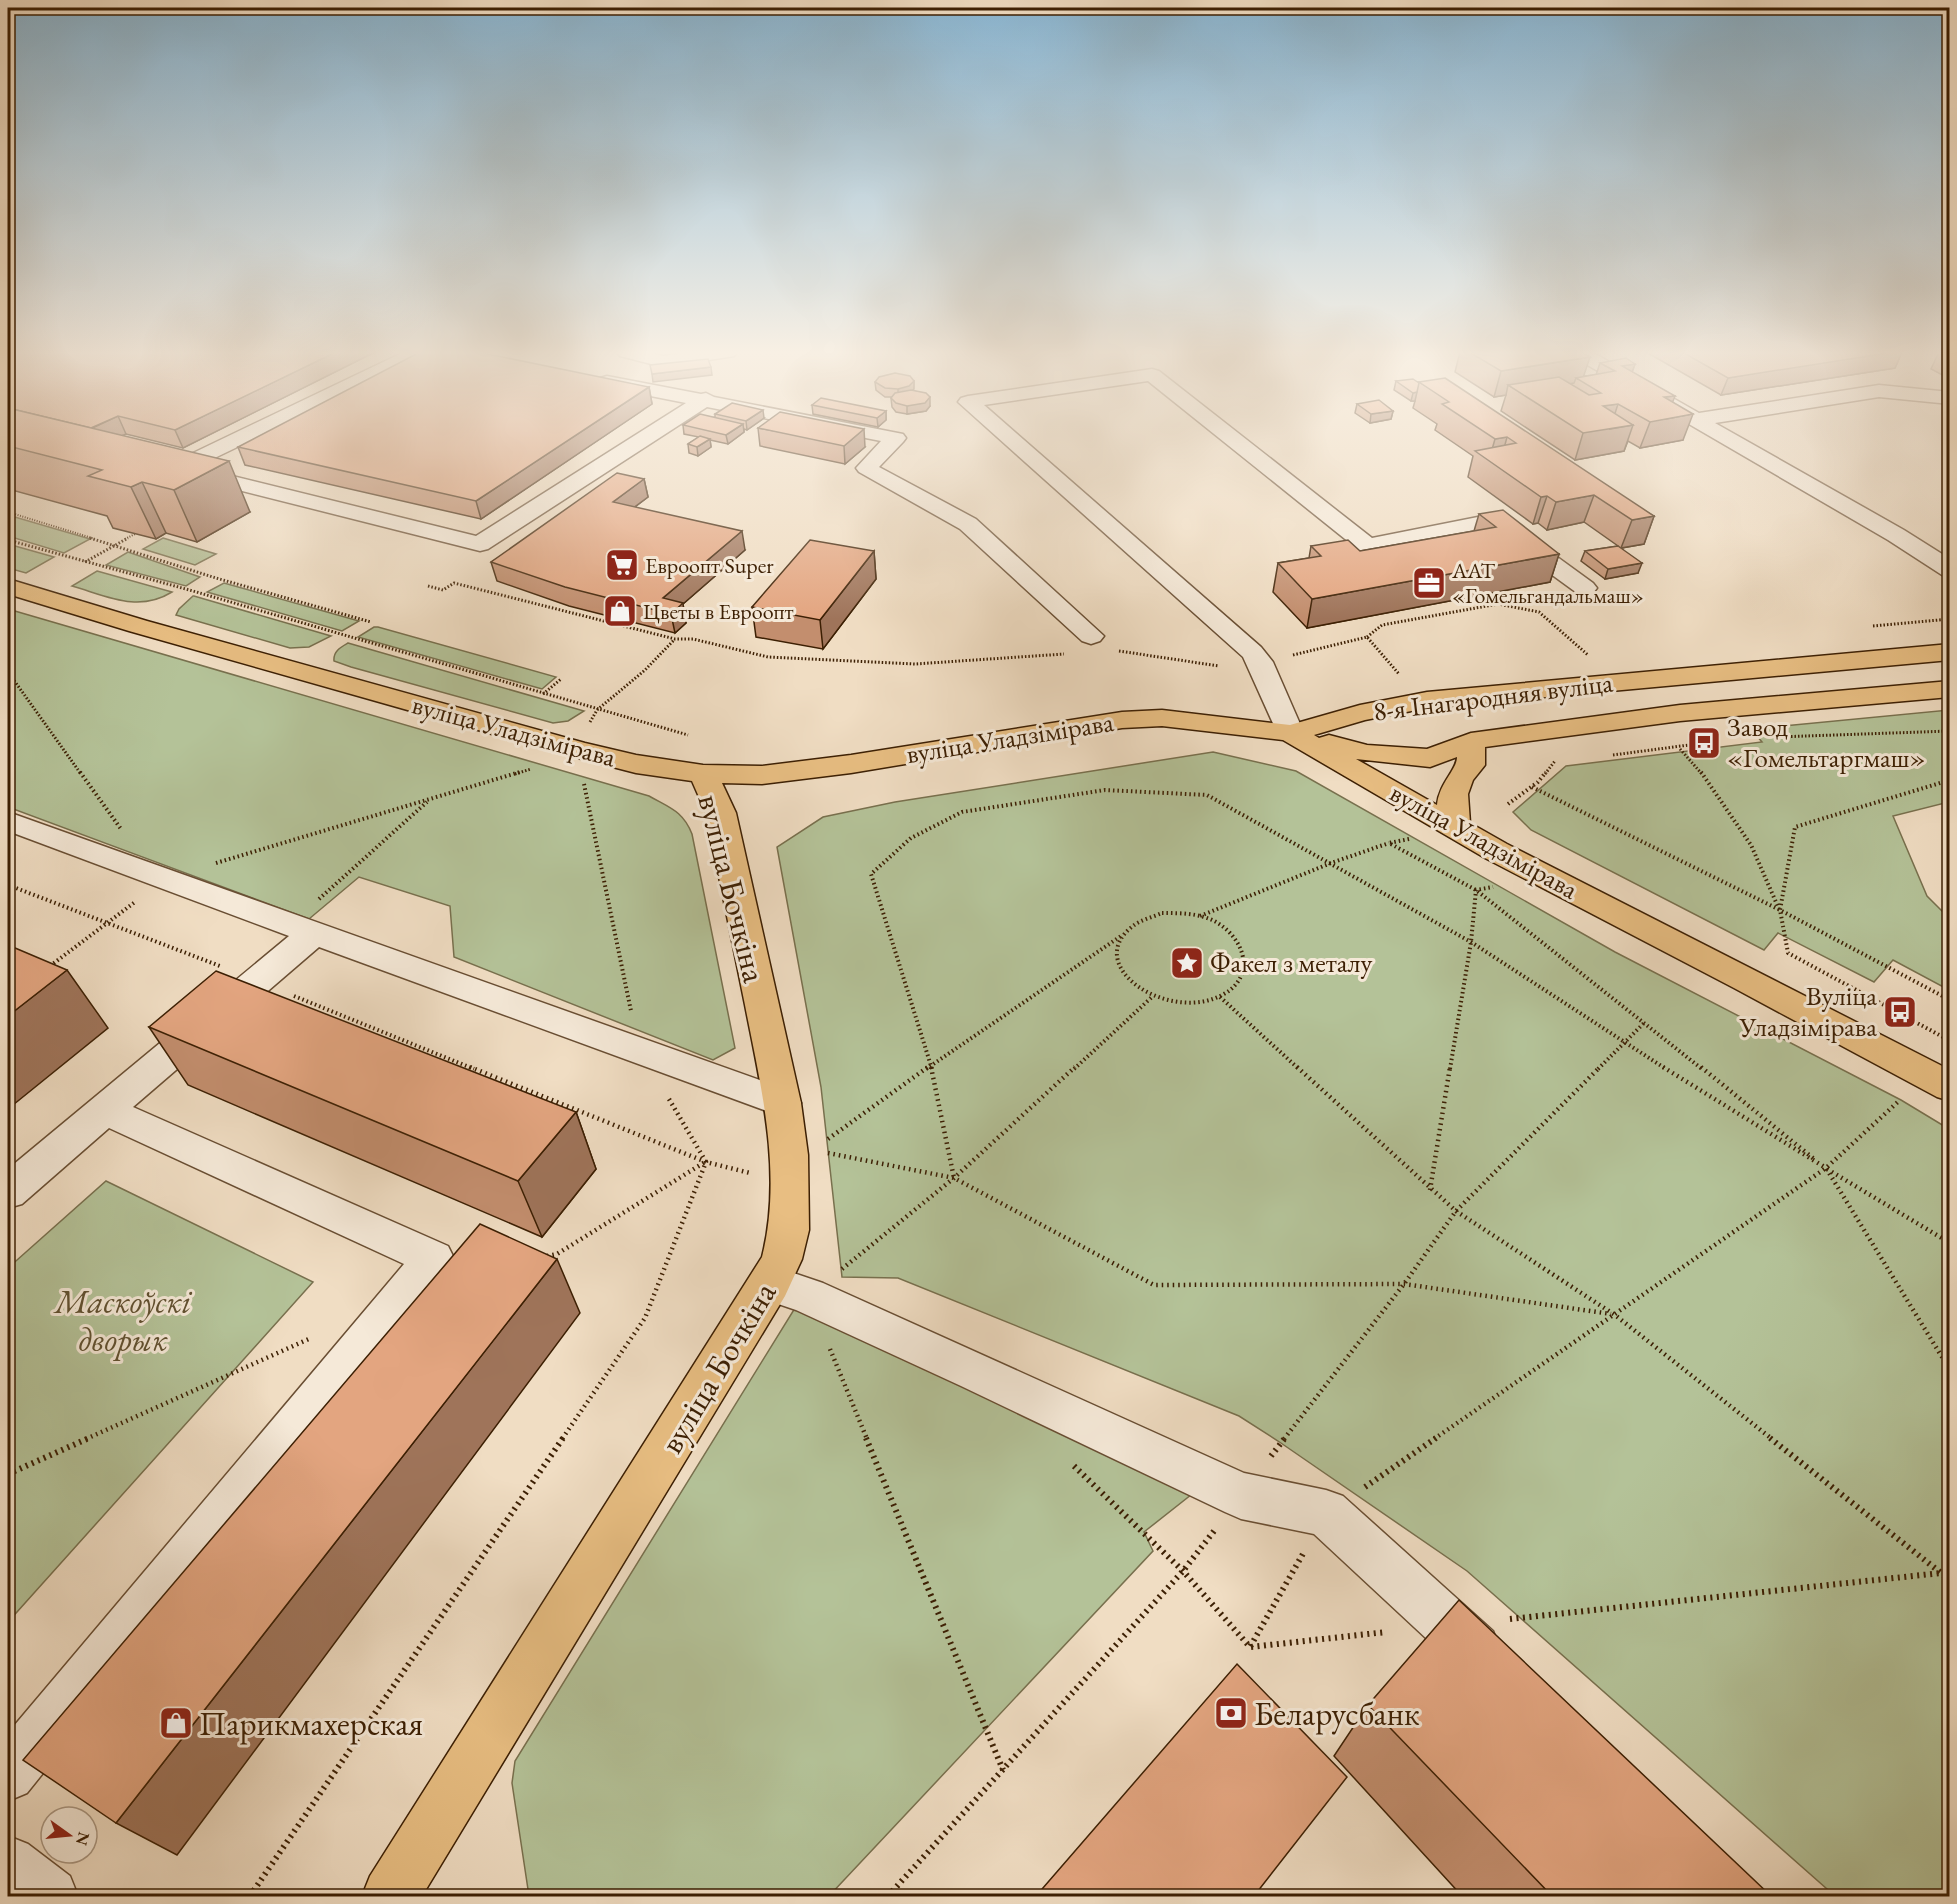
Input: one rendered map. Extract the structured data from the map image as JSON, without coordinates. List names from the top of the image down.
{
  "streets": {
    "main road": ["8-я Інагародняя вуліца", "вуліца Уладзімірава", "вуліца Бочкіна"]
  },
  "crossings": [
    ["8-я Інагародняя вуліца", "вуліца Уладзімірава"],
    ["вуліца Уладзімірава", "вуліца Бочкіна"]
  ],
  "parks": ["Маскоўскі дворык"],
  "places": {
    "supermarket": ["Евроопт Super"],
    "office": ["ААТ «Гомельгандальмаш»"],
    "shop": ["Цветы в Евроопт", "Парикмахерская"],
    "bus stop": ["Завод «Гомельтаргмаш»", "Вуліца Уладзімірава"],
    "place": ["Факел з металу"],
    "bank": ["Беларусбанк"]
  },
  "north": "right"
}
